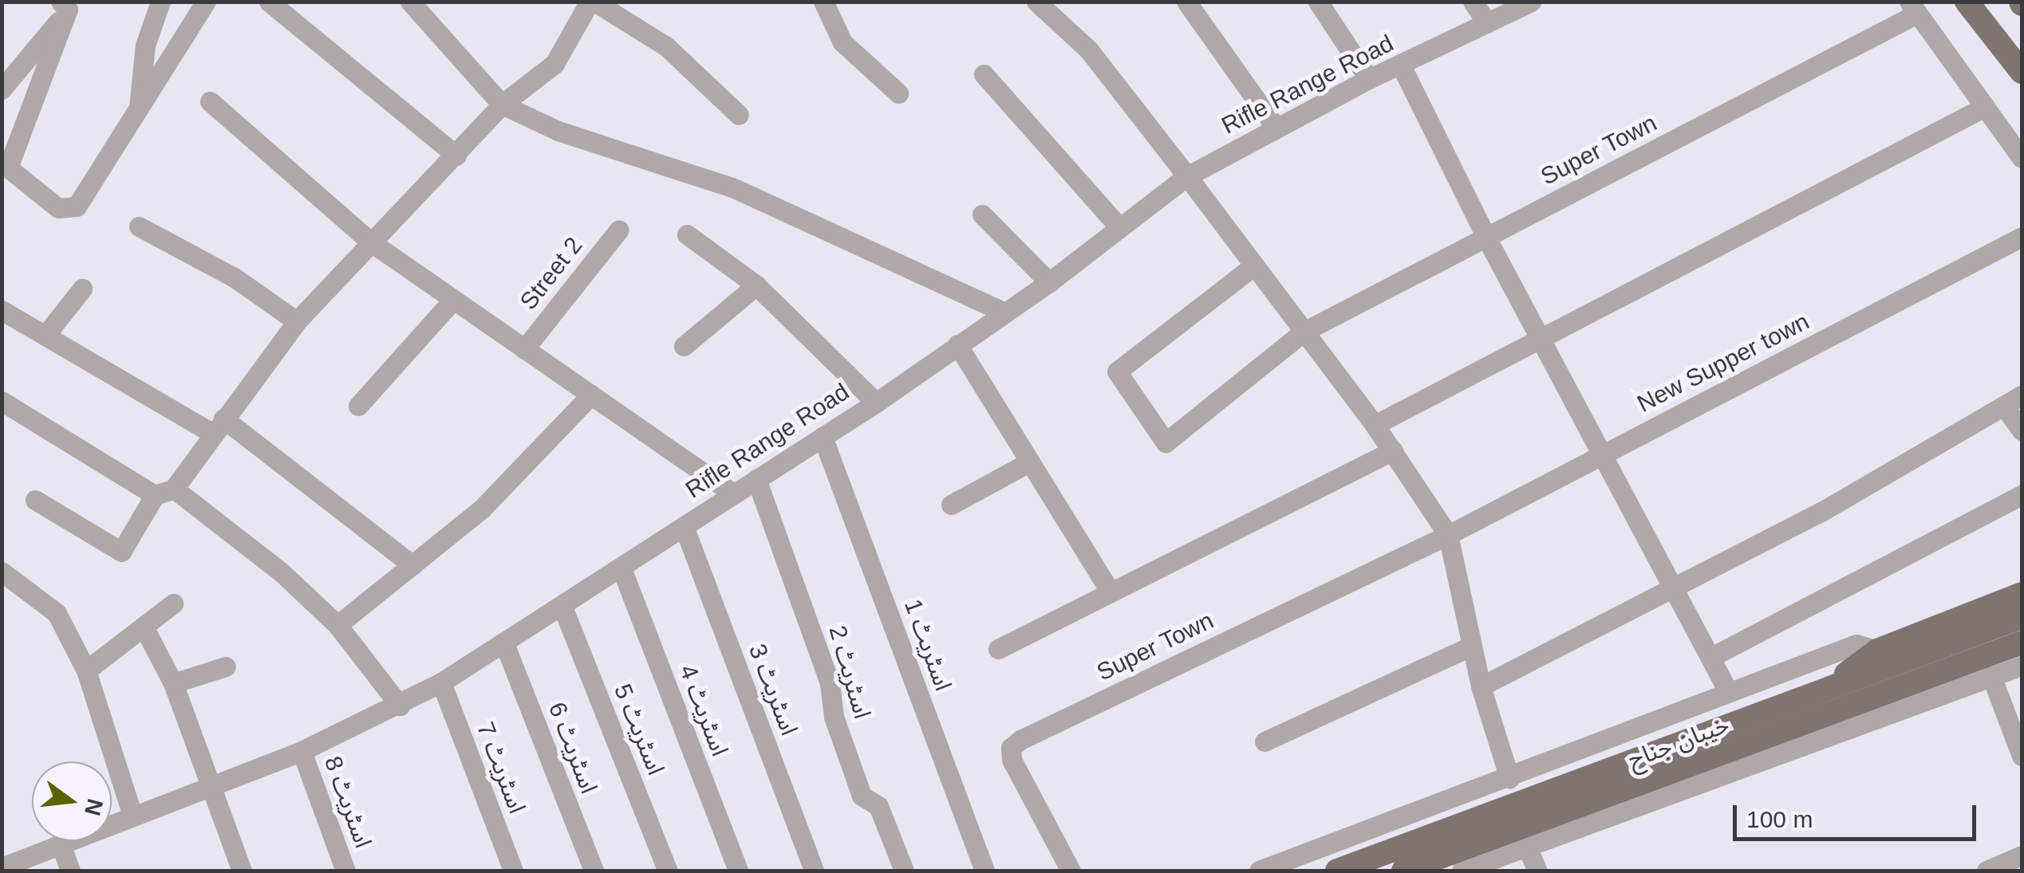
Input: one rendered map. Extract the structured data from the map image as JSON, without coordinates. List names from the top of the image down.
{
  "streets": {
    "main road": ["خیبان جناح"],
    "street": [
      "Rifle Range Road",
      "Super Town",
      "Street 2",
      "New Supper town",
      "اسٹریٹ 1",
      "اسٹریٹ 2",
      "اسٹریٹ 3",
      "اسٹریٹ 4",
      "اسٹریٹ 5",
      "اسٹریٹ 6",
      "اسٹریٹ 7",
      "اسٹریٹ 8"
    ]
  },
  "crossings": [
    ["Rifle Range Road", "اسٹریٹ 1"],
    ["Rifle Range Road", "اسٹریٹ 2"],
    ["Rifle Range Road", "اسٹریٹ 3"],
    ["Rifle Range Road", "اسٹریٹ 4"],
    ["Rifle Range Road", "اسٹریٹ 5"],
    ["Rifle Range Road", "اسٹریٹ 6"],
    ["Rifle Range Road", "اسٹریٹ 7"],
    ["Rifle Range Road", "اسٹریٹ 8"],
    ["Super Town", "New Supper town"]
  ],
  "scale_bar": "100 m",
  "north": "right"
}
